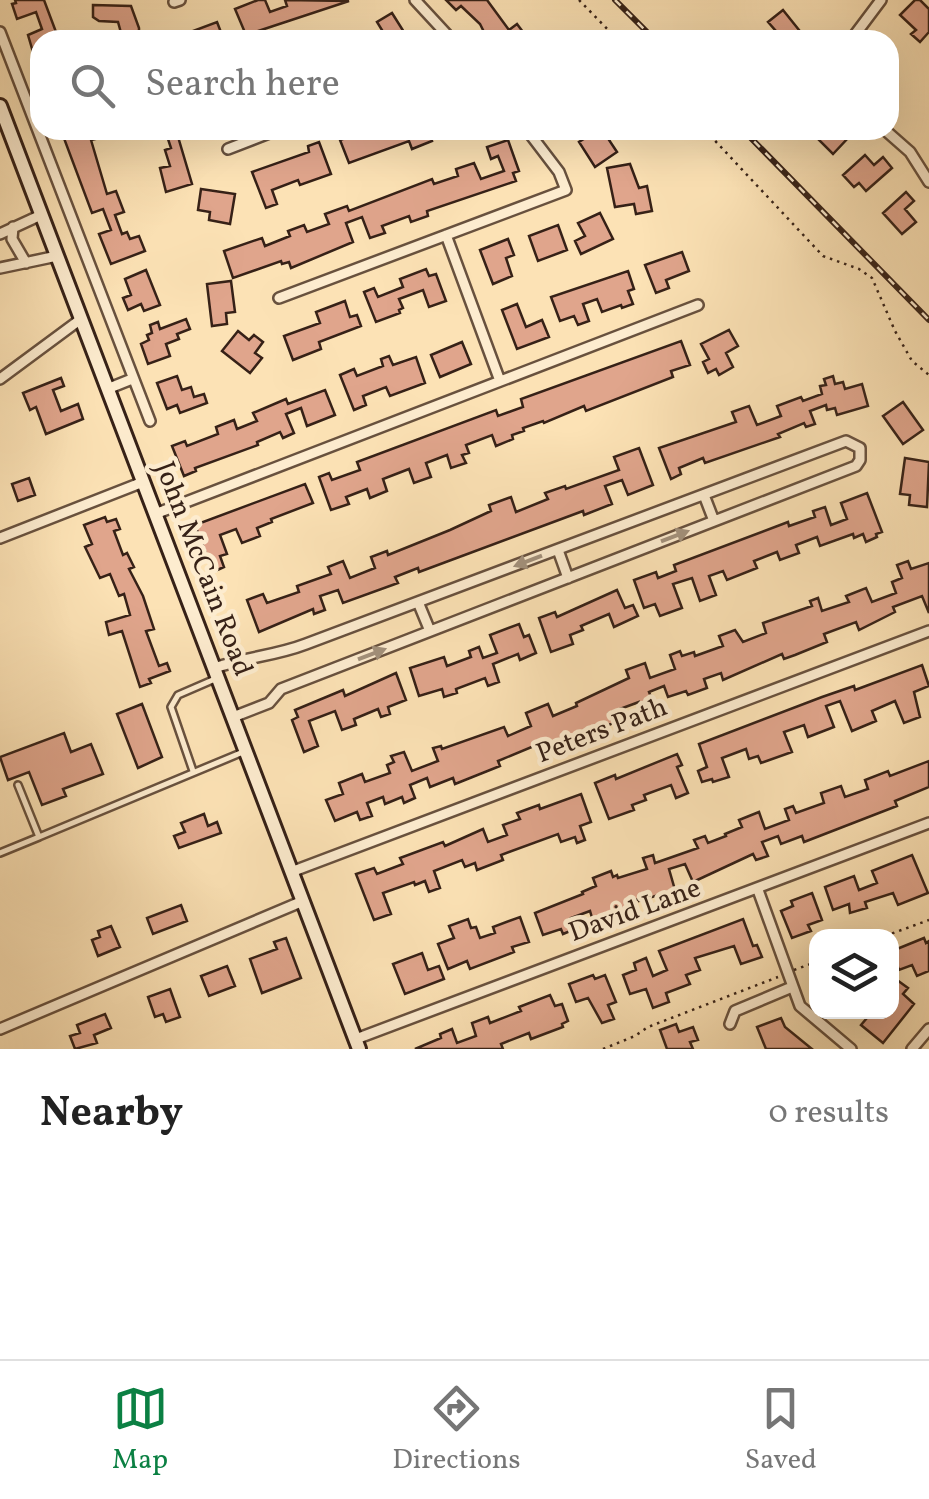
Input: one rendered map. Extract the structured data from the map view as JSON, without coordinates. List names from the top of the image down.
{
  "streets": {
    "main road": ["John McCain Road"],
    "street": ["Peters Path", "David Lane"]
  },
  "crossings": [
    ["John McCain Road", "Peters Path"],
    ["John McCain Road", "David Lane"]
  ],
  "page": {
    "search": "Search here",
    "heading": ["Nearby", "0 results"],
    "nav": ["Map", "Directions", "Saved"]
  }
}
